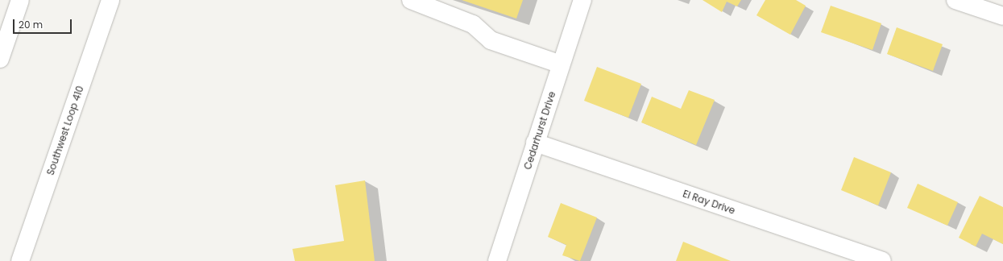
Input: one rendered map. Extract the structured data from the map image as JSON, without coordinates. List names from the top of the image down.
{
  "streets": {
    "main road": ["Southwest Loop 410", "Cedarhurst Drive", "El Ray Drive"]
  },
  "crossings": [
    ["Cedarhurst Drive", "El Ray Drive"]
  ],
  "scale_bar": "20 m"
}
